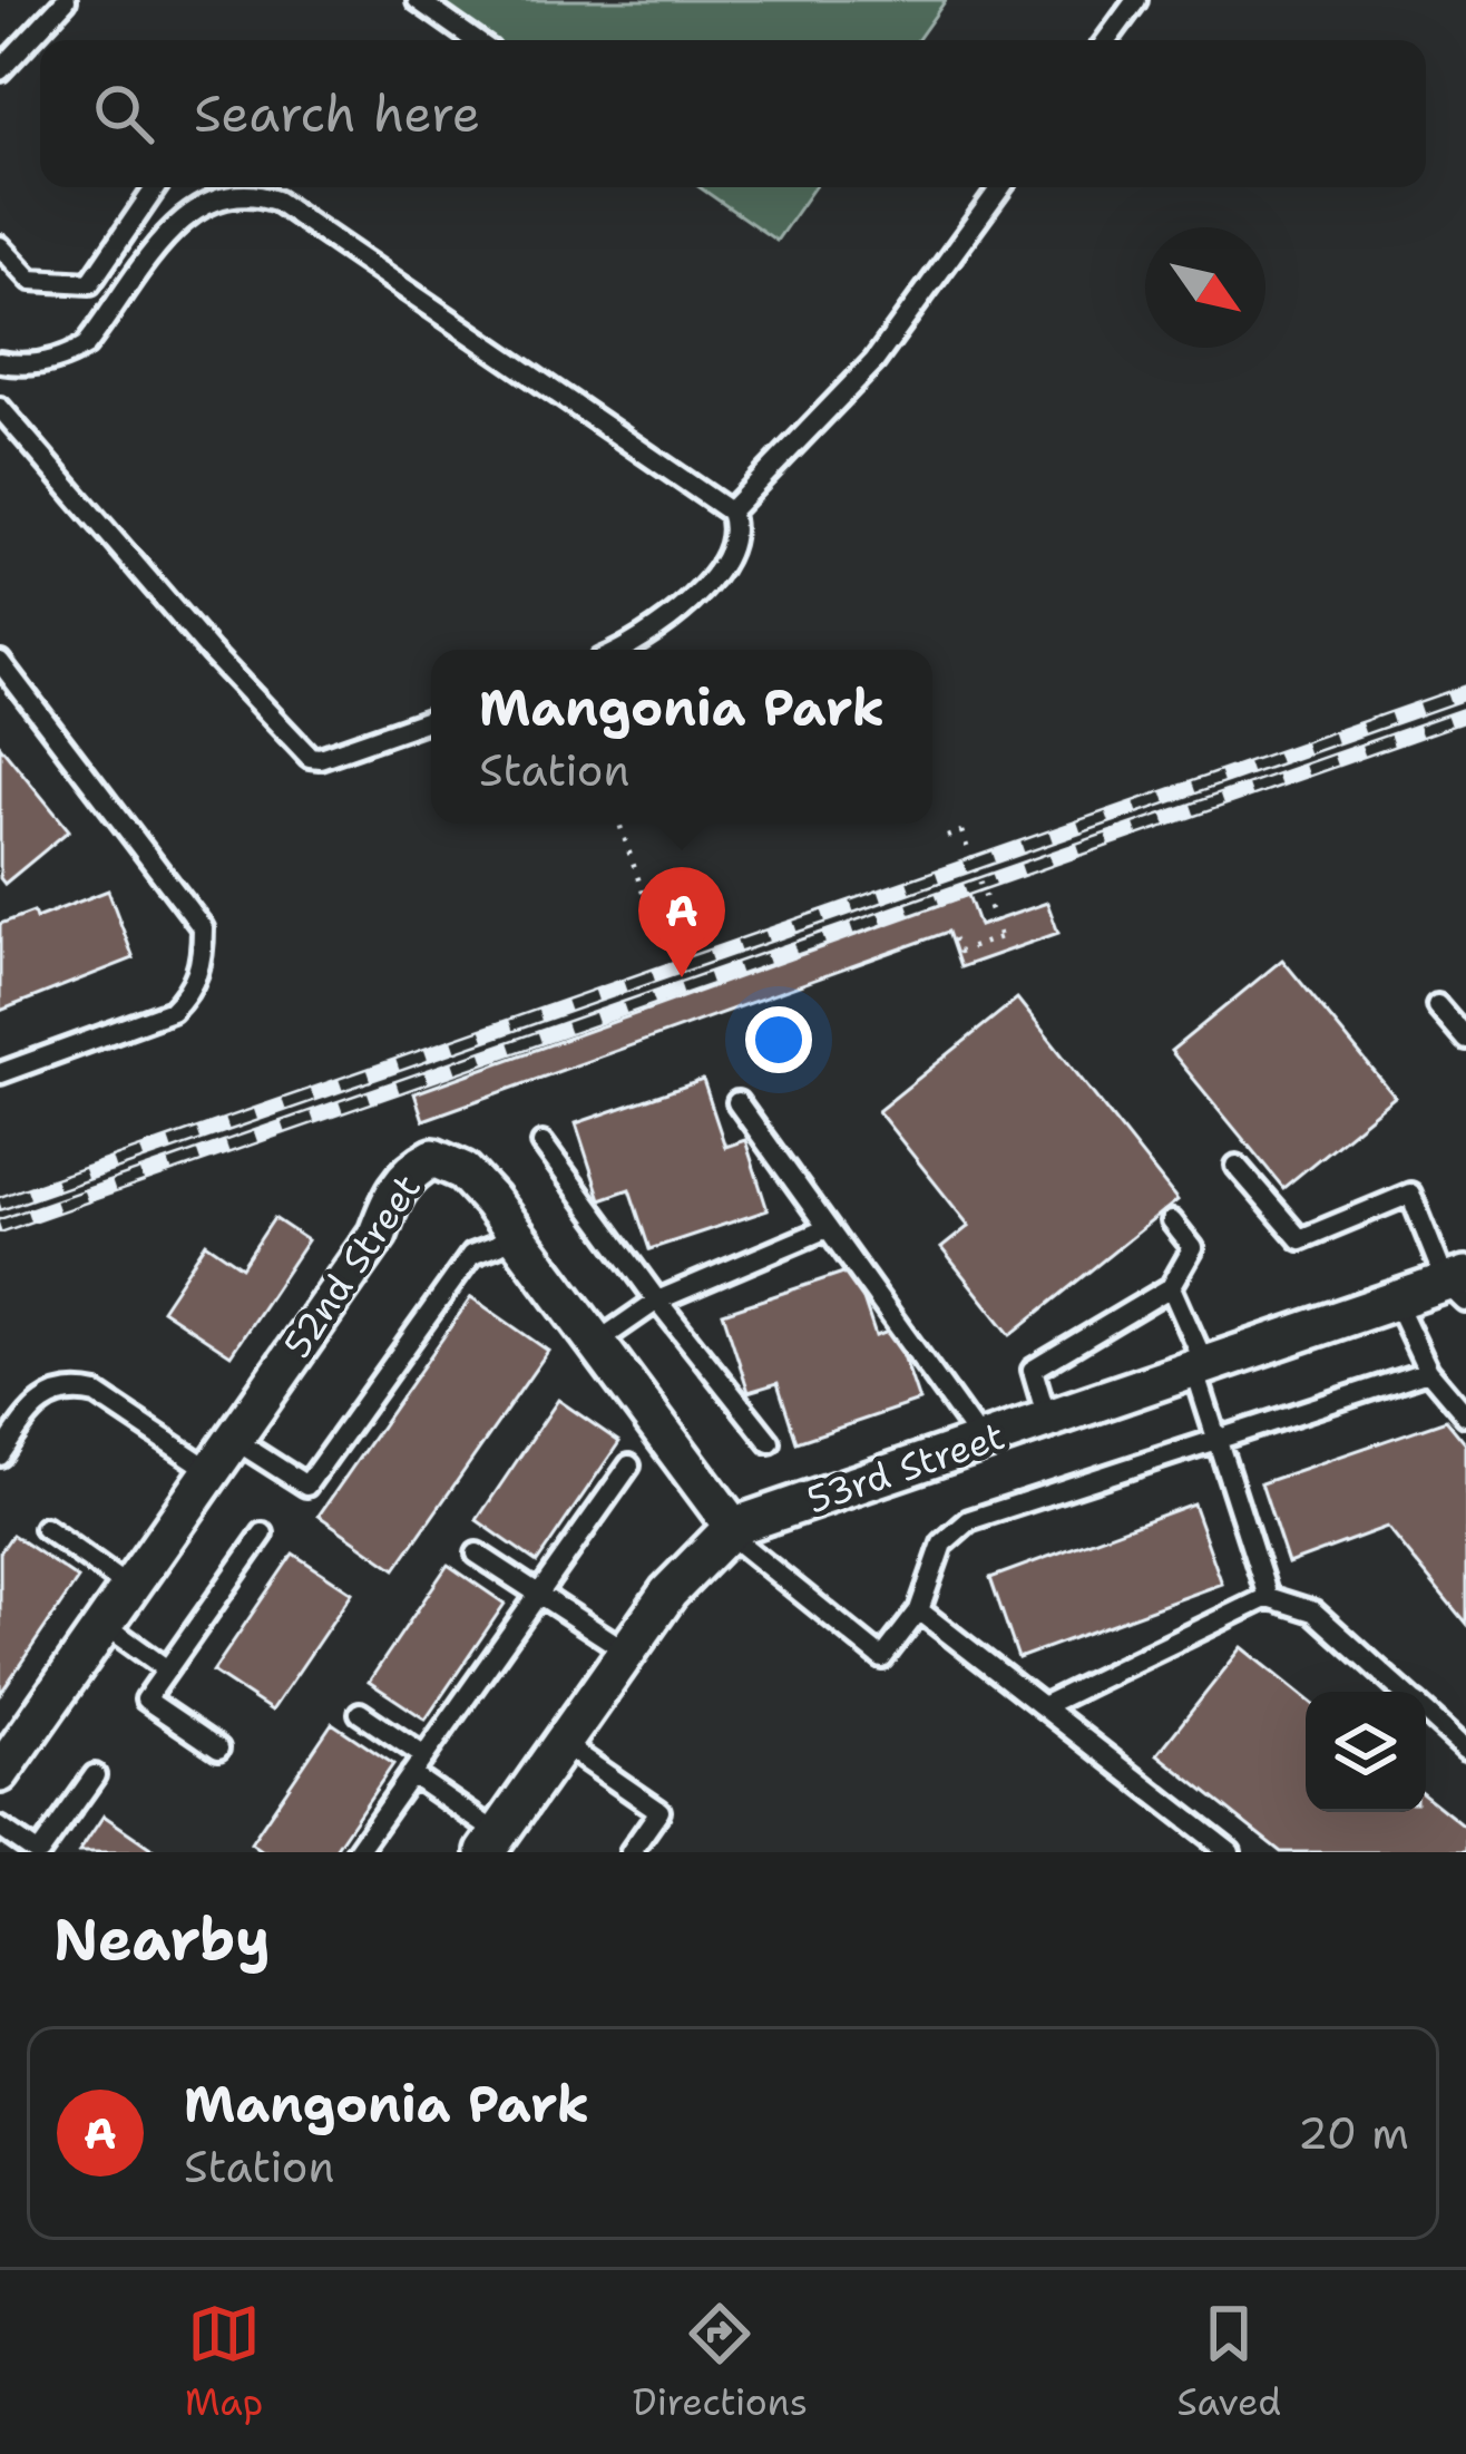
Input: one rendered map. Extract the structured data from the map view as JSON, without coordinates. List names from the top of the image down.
{
  "streets": {
    "street": ["52nd Street", "53rd Street"]
  },
  "crossings": [
    ["52nd Street", "53rd Street"]
  ],
  "north": "bottom right",
  "page": {
    "search": "Search here",
    "popup": ["Mangonia Park", "Station"],
    "pins": "A",
    "heading": "Nearby",
    "list": [
      {
        "mark": "A",
        "name": "Mangonia Park",
        "note": "Station",
        "value": "20 m"
      }
    ],
    "nav": ["Map", "Directions", "Saved"]
  }
}
